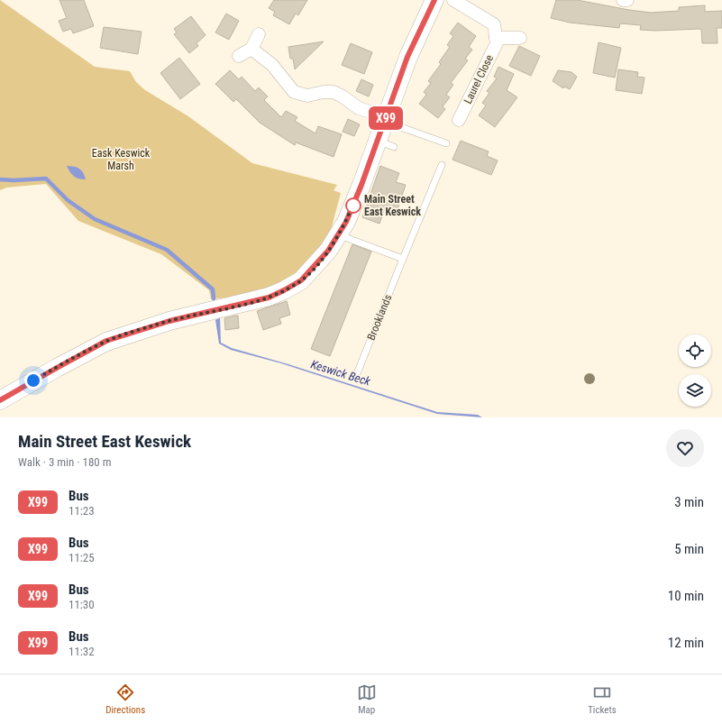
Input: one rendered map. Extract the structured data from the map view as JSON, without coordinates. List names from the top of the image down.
{
  "streets": {
    "street": ["Laurel Close"],
    "lane": ["Brooklands"]
  },
  "water": ["Keswick Beck"],
  "parks": ["Eask Keswick Marsh"],
  "places": ["Main Street East Keswick"],
  "lines": ["bus line X99"],
  "page": {
    "on_map": "X99",
    "heading": ["Main Street East Keswick", "Walk · 3 min · 180 m"],
    "list": [
      {
        "mark": "X99",
        "name": "Bus",
        "note": "11:23",
        "value": "3 min"
      },
      {
        "mark": "X99",
        "name": "Bus",
        "note": "11:25",
        "value": "5 min"
      },
      {
        "mark": "X99",
        "name": "Bus",
        "note": "11:30",
        "value": "10 min"
      },
      {
        "mark": "X99",
        "name": "Bus",
        "note": "11:32",
        "value": "12 min"
      }
    ],
    "tabs": ["Directions", "Map", "Tickets"]
  }
}
